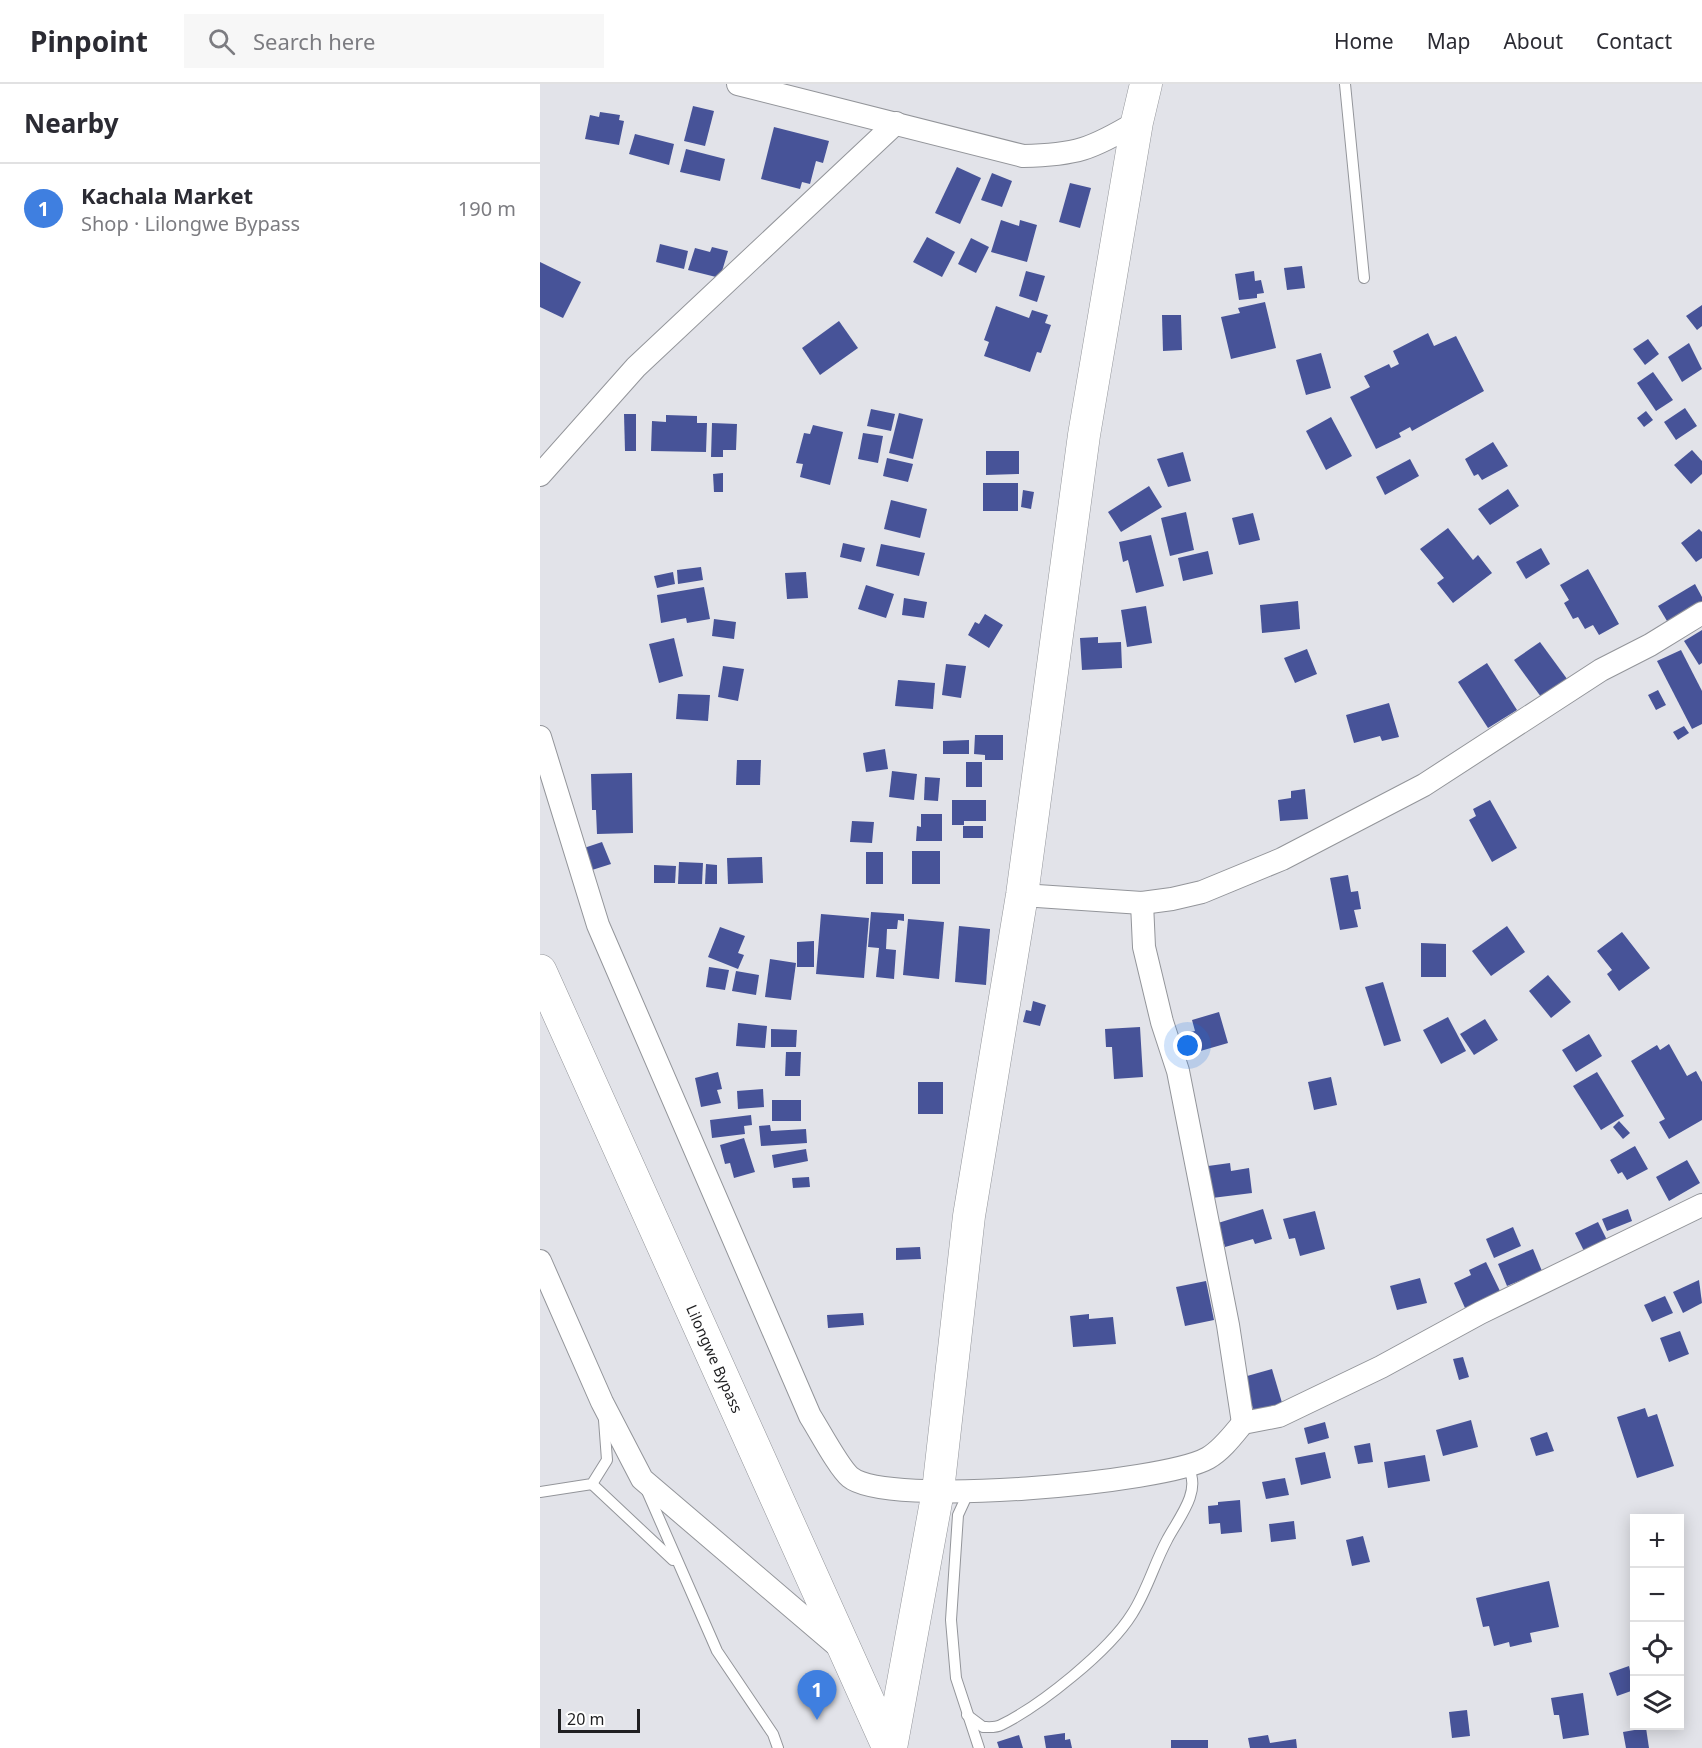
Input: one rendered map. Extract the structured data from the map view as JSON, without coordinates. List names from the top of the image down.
{
  "streets": {
    "main road": ["Lilongwe Bypass"]
  },
  "scale_bar": "20 m",
  "page": {
    "header": "Pinpoint",
    "search": "Search here",
    "nav": [
      "Home",
      "Map",
      "About",
      "Contact"
    ],
    "heading": "Nearby",
    "list": [
      {
        "mark": "1",
        "name": "Kachala Market",
        "note": "Shop · Lilongwe Bypass",
        "value": "190 m"
      }
    ],
    "map_buttons": ["+", "−"],
    "pins": "1",
    "scale": "20 m"
  }
}
